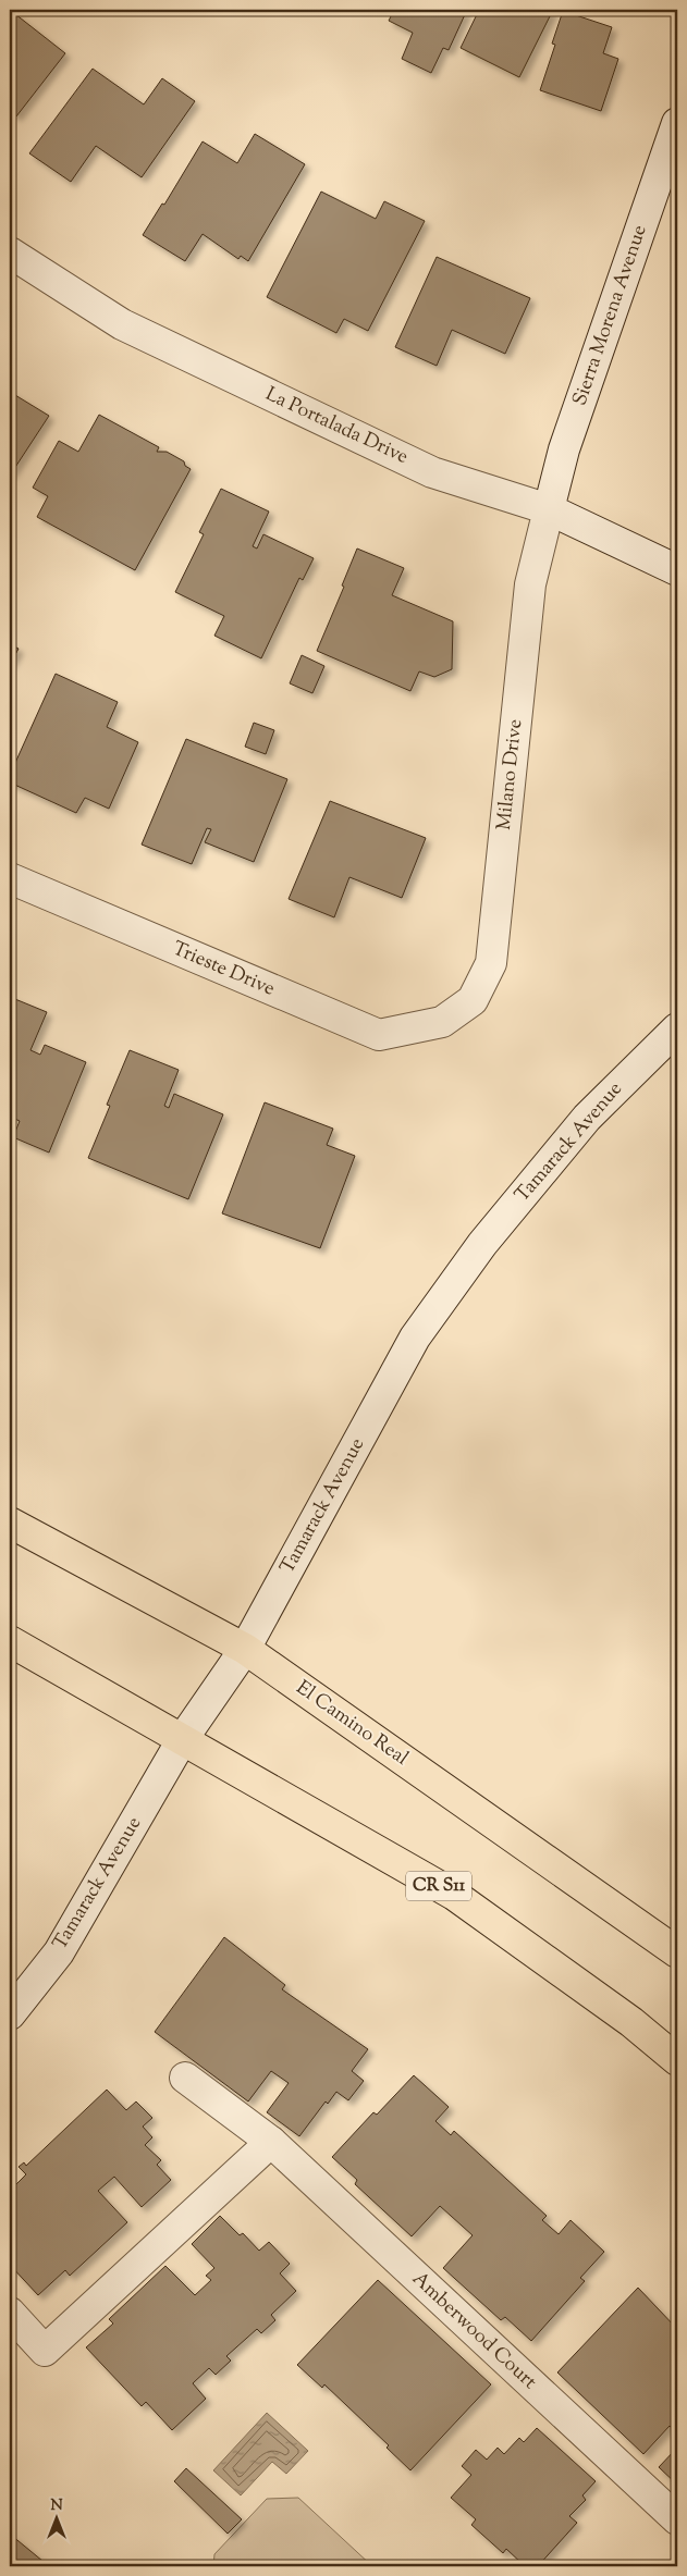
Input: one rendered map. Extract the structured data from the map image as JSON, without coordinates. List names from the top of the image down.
{
  "streets": {
    "main road": ["El Camino Real", "CR S11"],
    "street": [
      "Sierra Morena Avenue",
      "La Portalada Drive",
      "Milano Drive",
      "Trieste Drive",
      "Tamarack Avenue",
      "Amberwood Court"
    ]
  },
  "crossings": [
    ["Sierra Morena Avenue", "La Portalada Drive"],
    ["Sierra Morena Avenue", "Milano Drive"],
    ["La Portalada Drive", "Milano Drive"],
    ["Milano Drive", "Trieste Drive"],
    ["Tamarack Avenue", "El Camino Real"],
    ["Tamarack Avenue", "CR S11"]
  ],
  "north": "top"
}
